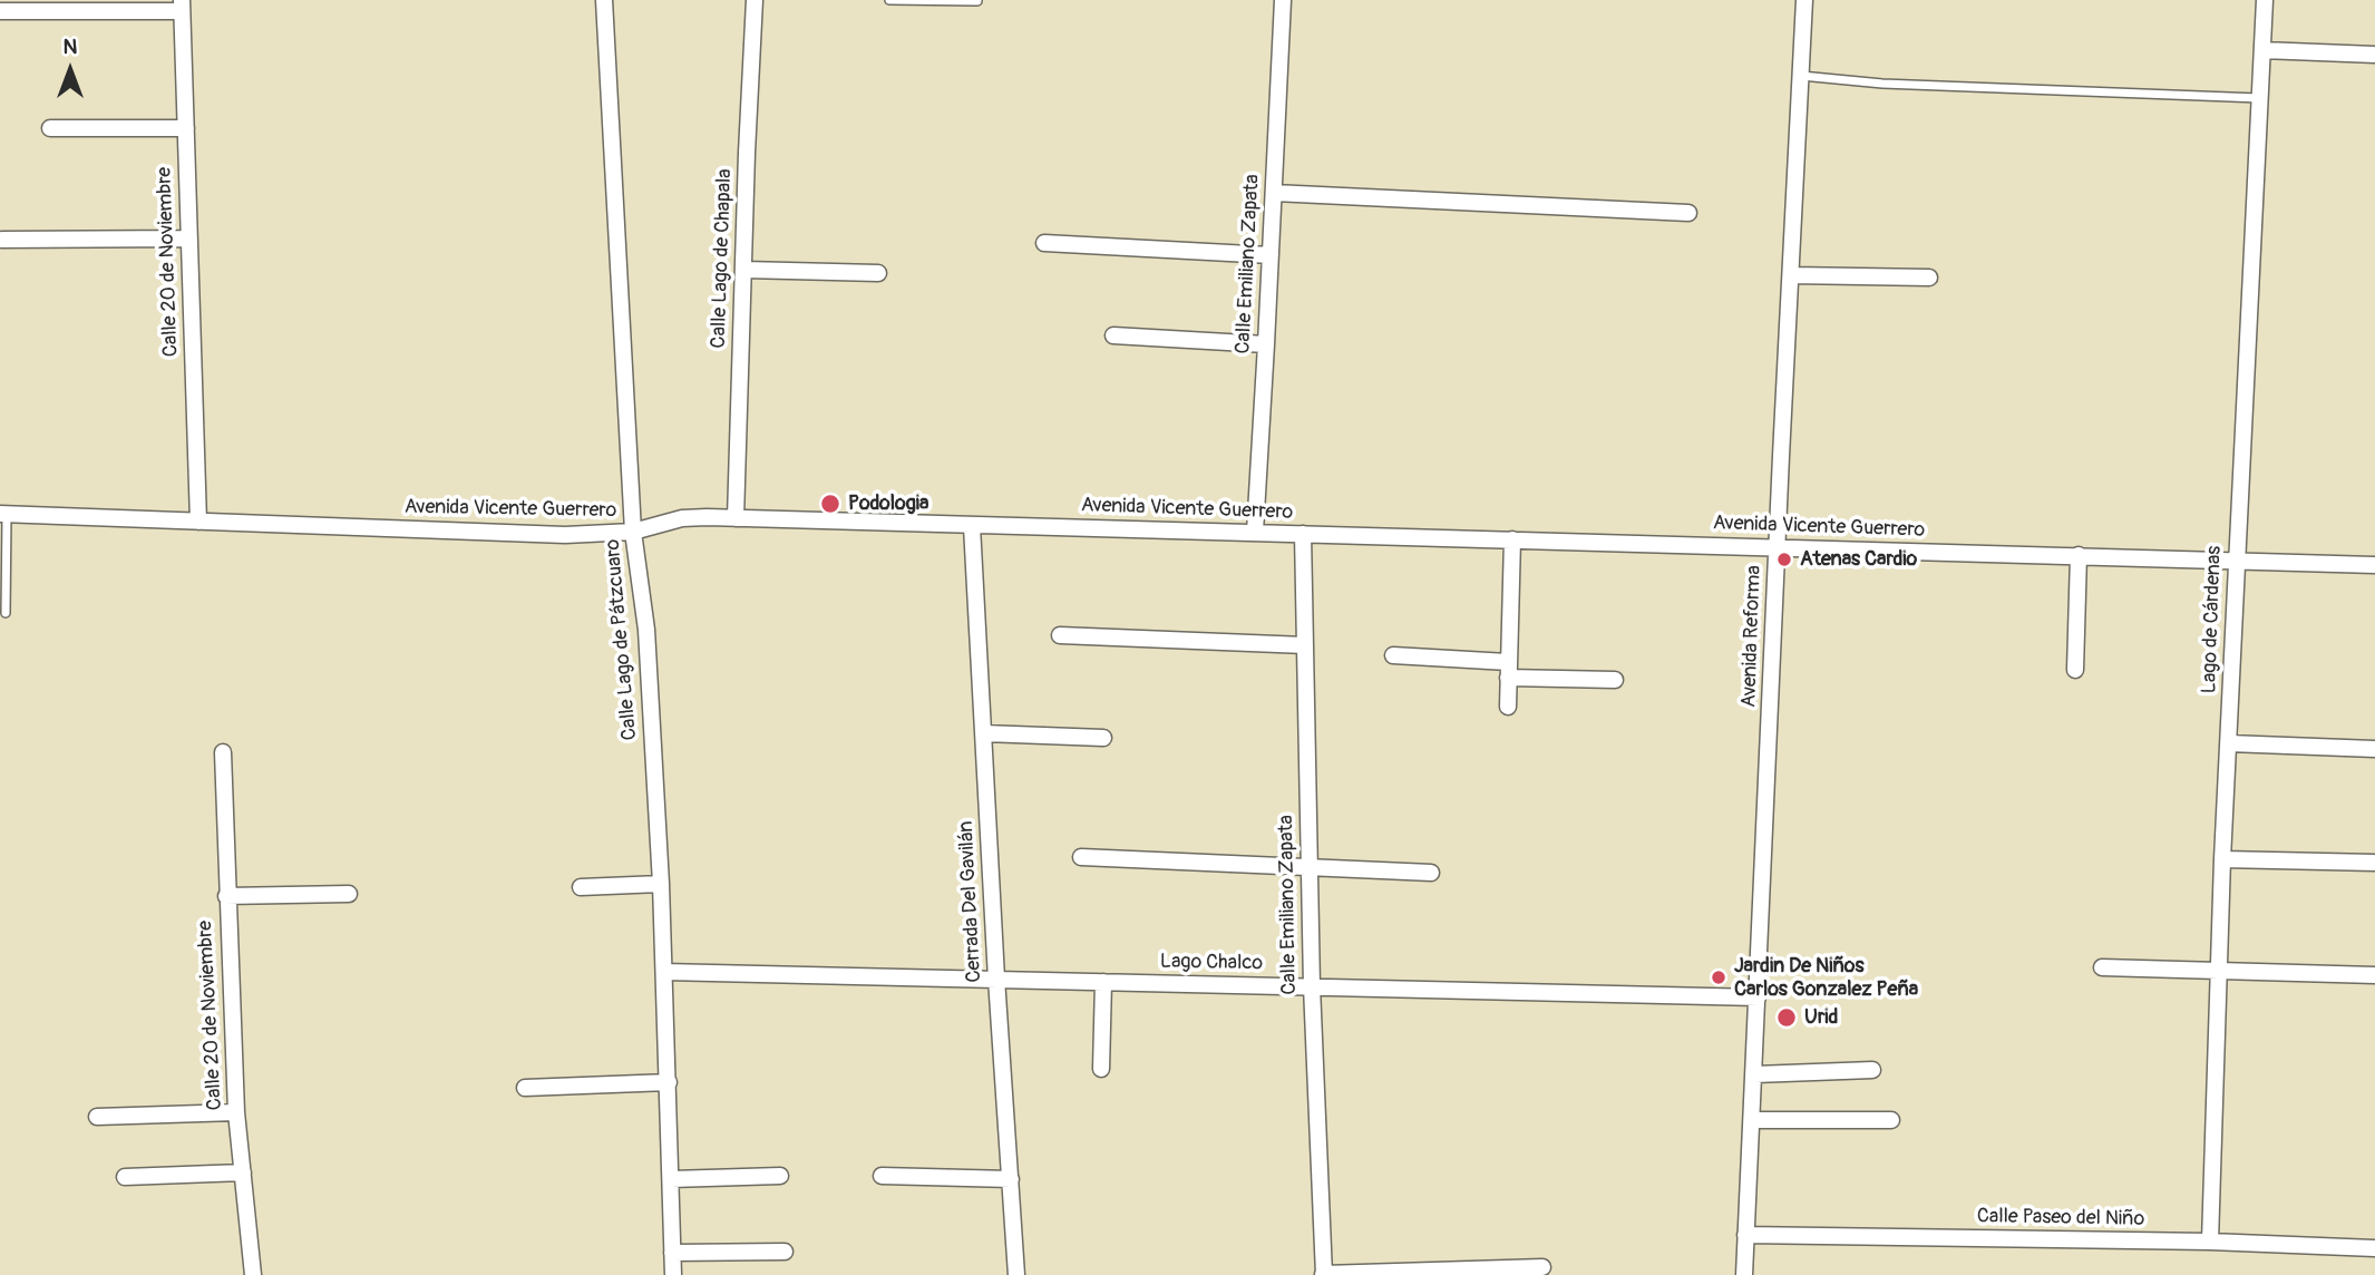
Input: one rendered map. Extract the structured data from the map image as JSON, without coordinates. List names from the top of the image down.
{
  "streets": {
    "street": [
      "Calle Lago de Chapala",
      "Calle 20 de Noviembre",
      "Calle Emiliano Zapata",
      "Avenida Vicente Guerrero",
      "Lago de Cárdenas",
      "Avenida Reforma",
      "Calle Lago de Pátzcuaro",
      "Cerrada Del Gavilán",
      "Lago Chalco",
      "Calle Paseo del Niño"
    ]
  },
  "crossings": [
    ["Calle Lago de Chapala", "Avenida Vicente Guerrero"],
    ["Calle 20 de Noviembre", "Avenida Vicente Guerrero"],
    ["Calle Emiliano Zapata", "Avenida Vicente Guerrero"],
    ["Calle Emiliano Zapata", "Lago Chalco"],
    ["Avenida Vicente Guerrero", "Lago de Cárdenas"],
    ["Avenida Vicente Guerrero", "Avenida Reforma"],
    ["Avenida Vicente Guerrero", "Calle Lago de Pátzcuaro"],
    ["Avenida Vicente Guerrero", "Cerrada Del Gavilán"],
    ["Lago de Cárdenas", "Calle Paseo del Niño"],
    ["Avenida Reforma", "Lago Chalco"],
    ["Avenida Reforma", "Calle Paseo del Niño"],
    ["Calle Lago de Pátzcuaro", "Lago Chalco"],
    ["Cerrada Del Gavilán", "Lago Chalco"]
  ],
  "places": [
    "Podologia",
    "Atenas Cardio",
    "Jardin De Niños Carlos Gonzalez Peña",
    "Urid"
  ],
  "north": "top"
}
